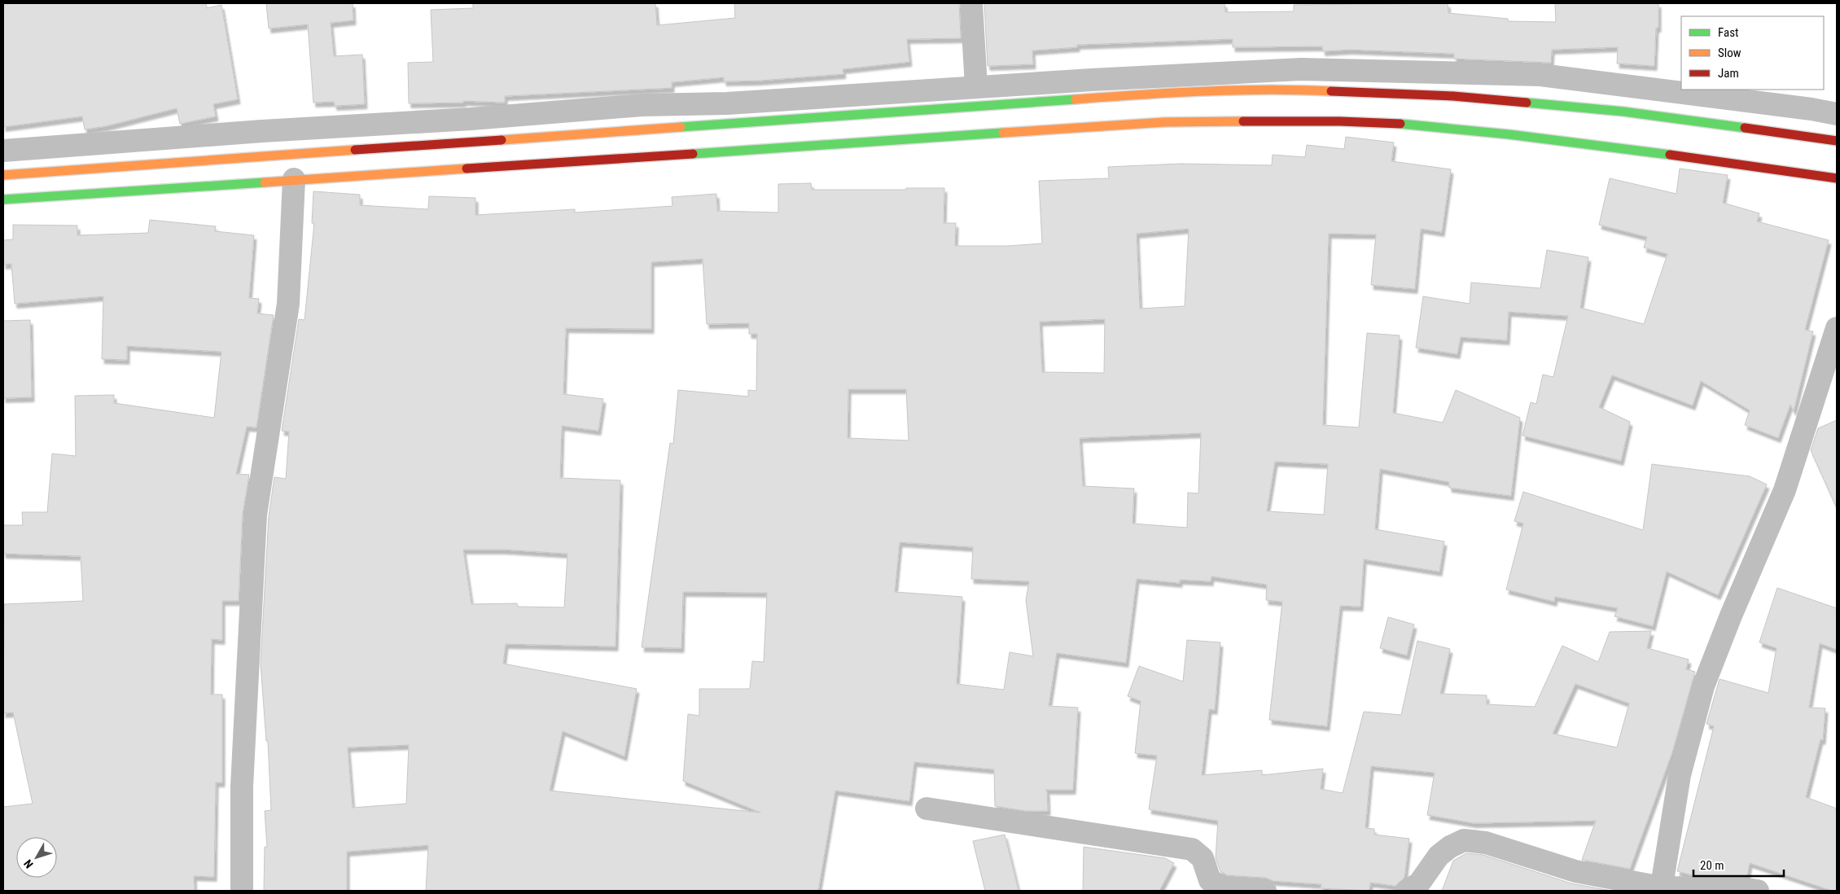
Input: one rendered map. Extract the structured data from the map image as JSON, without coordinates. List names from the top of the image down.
{
  "legend": ["Fast", "Slow", "Jam"],
  "scale_bar": "20 m",
  "north": "bottom left"
}
